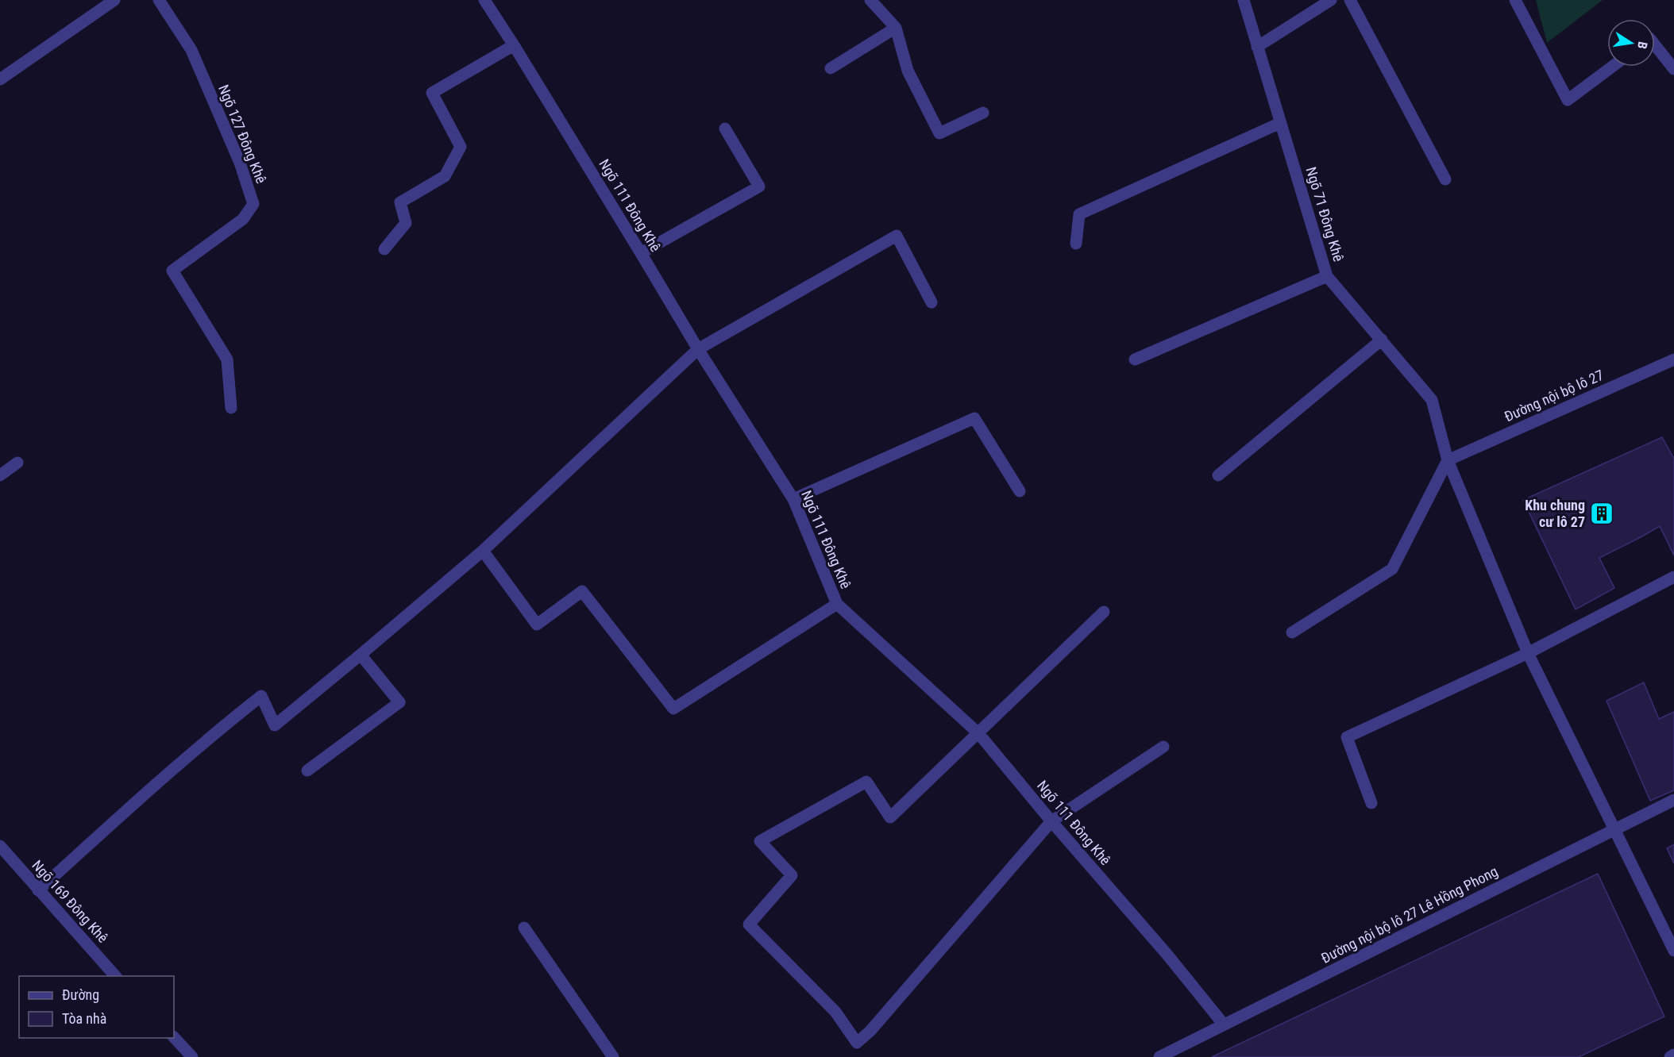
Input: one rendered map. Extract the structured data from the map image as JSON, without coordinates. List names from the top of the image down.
{
  "streets": {
    "street": [
      "Ngõ 127 Đông Khê",
      "Ngõ 111 Đông Khê",
      "Ngõ 71 Đông Khê",
      "Đường nội bộ lô 27",
      "Ngõ 169 Đông Khê",
      "Đường nội bộ lô 27 Lê Hồng Phong"
    ]
  },
  "crossings": [
    ["Ngõ 111 Đông Khê", "Đường nội bộ lô 27 Lê Hồng Phong"],
    ["Ngõ 71 Đông Khê", "Đường nội bộ lô 27"],
    ["Ngõ 71 Đông Khê", "Đường nội bộ lô 27 Lê Hồng Phong"]
  ],
  "places": {
    "building": ["Khu chung cư lô 27"]
  },
  "legend": ["Đường", "Tòa nhà"],
  "north": "right"
}
